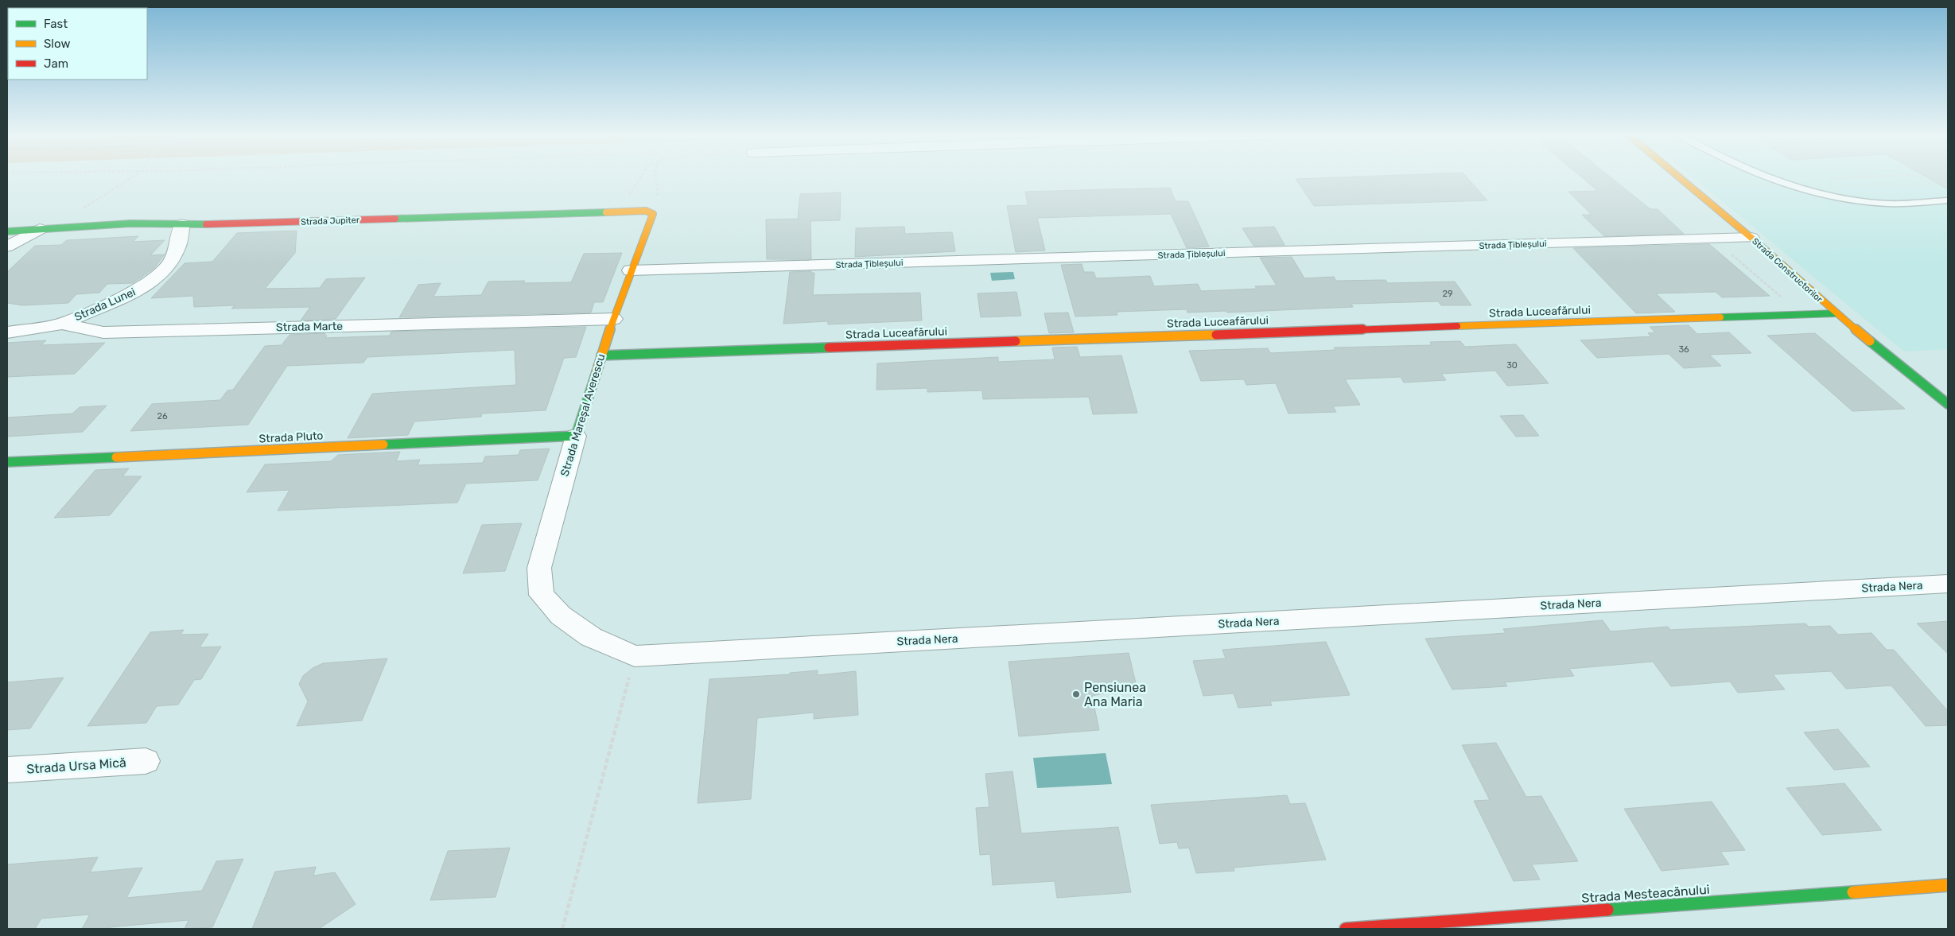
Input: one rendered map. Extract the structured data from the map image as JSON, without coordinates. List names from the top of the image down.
{
  "streets": {
    "street": [
      "Strada Jupiter",
      "Strada Țibleșului",
      "Strada Constructorilor",
      "Strada Lunei",
      "Strada Luceafărului",
      "Strada Marte",
      "Strada Mareșal Averescu",
      "Strada Pluto",
      "Strada Nera",
      "Strada Ursa Mică",
      "Strada Mesteacănului"
    ]
  },
  "crossings": [
    ["Strada Jupiter", "Strada Lunei"],
    ["Strada Jupiter", "Strada Mareșal Averescu"],
    ["Strada Țibleșului", "Strada Constructorilor"],
    ["Strada Țibleșului", "Strada Mareșal Averescu"],
    ["Strada Constructorilor", "Strada Luceafărului"],
    ["Strada Lunei", "Strada Marte"],
    ["Strada Luceafărului", "Strada Mareșal Averescu"],
    ["Strada Marte", "Strada Mareșal Averescu"],
    ["Strada Mareșal Averescu", "Strada Pluto"],
    ["Strada Mareșal Averescu", "Strada Nera"]
  ],
  "places": ["Pensiunea Ana Maria"],
  "house_numbers": [
    "29",
    "36",
    "30",
    "26"
  ],
  "legend": ["Fast", "Slow", "Jam"]
}
